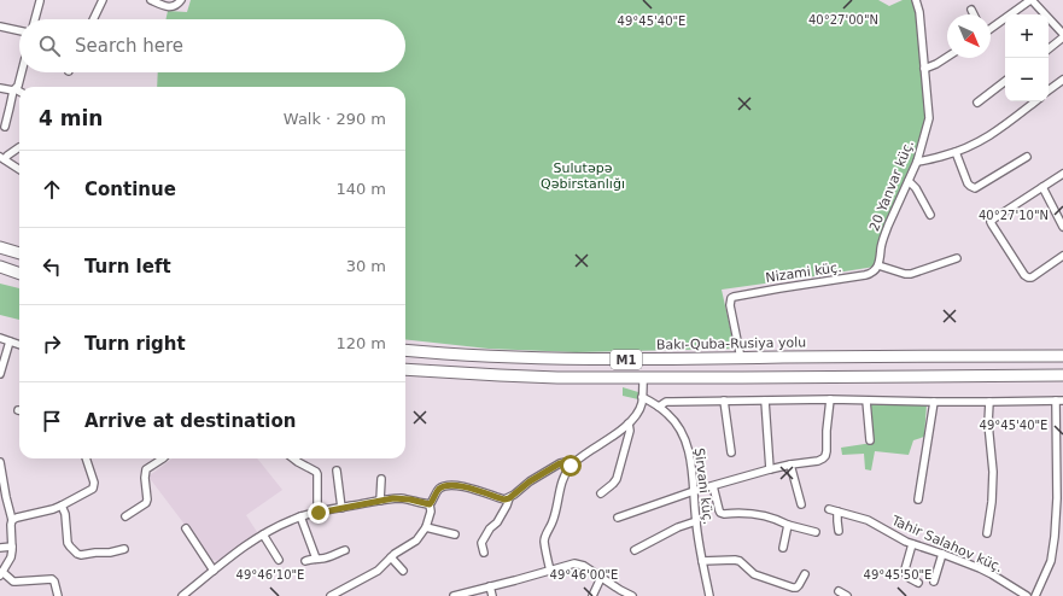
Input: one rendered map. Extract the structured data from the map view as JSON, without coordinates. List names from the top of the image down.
{
  "streets": {
    "highway": ["Bakı-Quba-Rusiya yolu", "M1"],
    "street": [
      "20 Yanvar küç.",
      "Nizami küç.",
      "Şirvani küç.",
      "Tahir Salahov küç."
    ]
  },
  "crossings": [
    ["20 Yanvar küç.", "Nizami küç."],
    ["Nizami küç.", "Bakı-Quba-Rusiya yolu"]
  ],
  "parks": ["Sulutəpə Qəbirstanlığı"],
  "north": "bottom right",
  "page": {
    "map_buttons": ["+", "−"],
    "search": "Search here",
    "heading": ["4 min", "Walk · 290 m"],
    "list": [
      ["Continue", "140 m"],
      ["Turn left", "30 m"],
      ["Turn right", "120 m"],
      "Arrive at destination"
    ]
  },
  "coordinates": [
    "40°27'00\"N",
    "49°45'40\"E",
    "40°27'10\"N",
    "49°46'10\"E",
    "49°46'00\"E",
    "49°45'50\"E"
  ]
}
